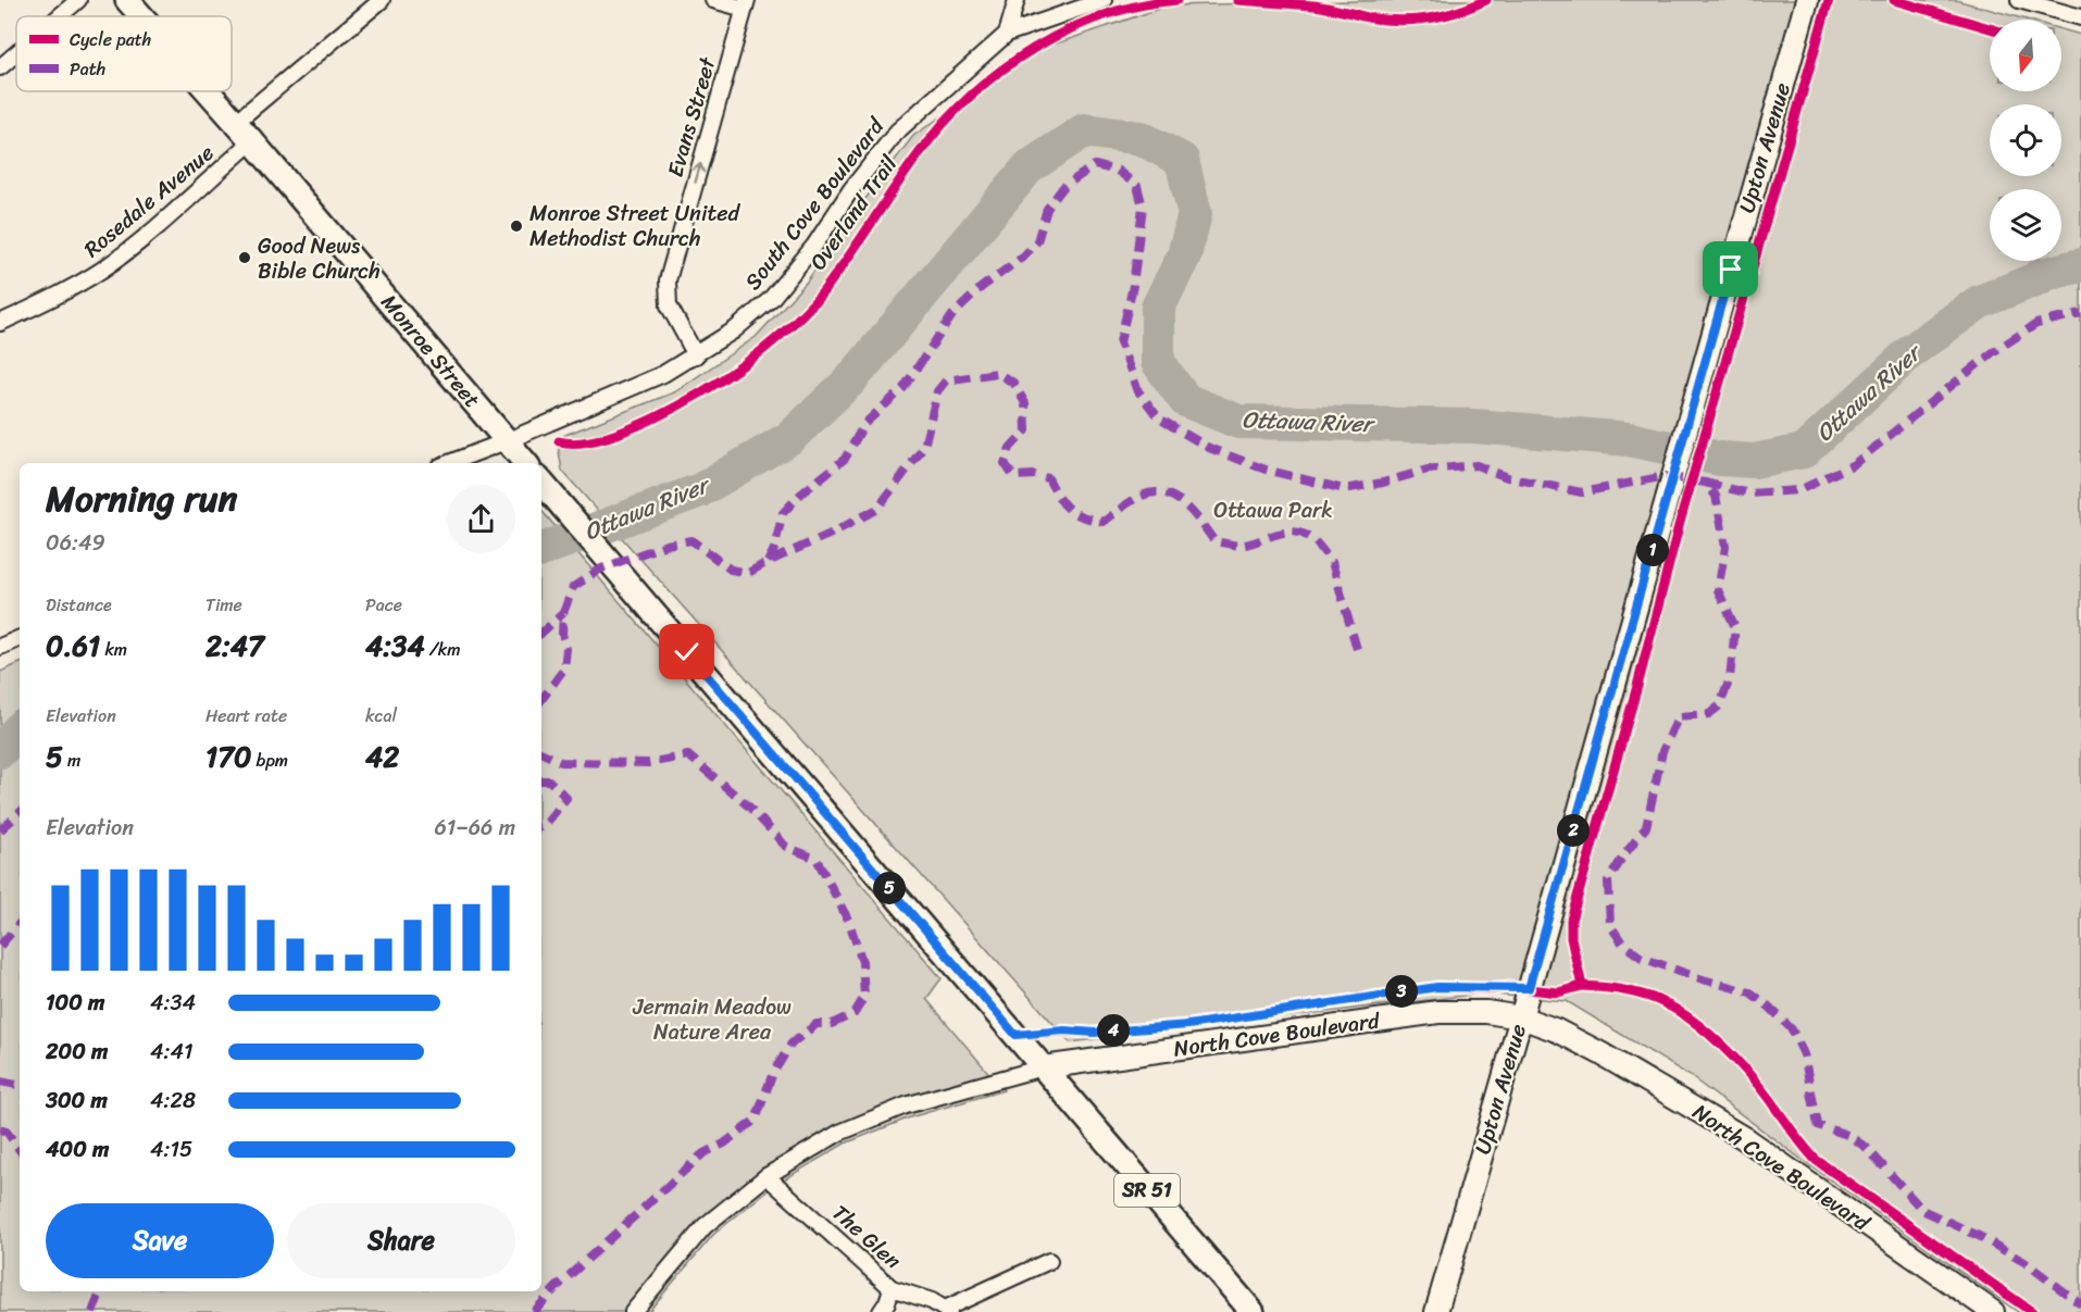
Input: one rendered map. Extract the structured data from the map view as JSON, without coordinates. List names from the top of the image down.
{
  "streets": {
    "main road": ["Monroe Street", "SR 51"],
    "street": [
      "Evans Street",
      "Upton Avenue",
      "Rosedale Avenue",
      "South Cove Boulevard",
      "North Cove Boulevard",
      "The Glen"
    ],
    "cycle path": ["Overland Trail"]
  },
  "crossings": [
    ["Evans Street", "South Cove Boulevard"],
    ["Upton Avenue", "North Cove Boulevard"],
    ["Rosedale Avenue", "Monroe Street"],
    ["South Cove Boulevard", "Monroe Street"],
    ["Monroe Street", "North Cove Boulevard"],
    ["North Cove Boulevard", "The Glen"]
  ],
  "one_way": ["Evans Street"],
  "water": ["Ottawa River"],
  "parks": ["Ottawa Park", "Jermain Meadow Nature Area"],
  "places": ["Monroe Street United Methodist Church", "Good News Bible Church"],
  "legend": ["Cycle path", "Path"],
  "north": "bottom",
  "page": {
    "heading": ["Morning run", "06:49"],
    "pins": [
      "1",
      "2",
      "5",
      "3",
      "4"
    ],
    "stats": [
      ["Distance", "0.61 km"],
      ["Time", "2:47"],
      ["Pace", "4:34 /km"],
      ["Elevation", "5 m"],
      ["Heart rate", "170 bpm"],
      ["kcal", "42"]
    ],
    "chart": ["Elevation", "61–66 m"],
    "list": [
      {
        "name": "100 m",
        "note": "4:34"
      },
      {
        "name": "200 m",
        "note": "4:41"
      },
      {
        "name": "300 m",
        "note": "4:28"
      },
      {
        "name": "400 m",
        "note": "4:15"
      }
    ],
    "buttons": ["Save", "Share"]
  }
}
